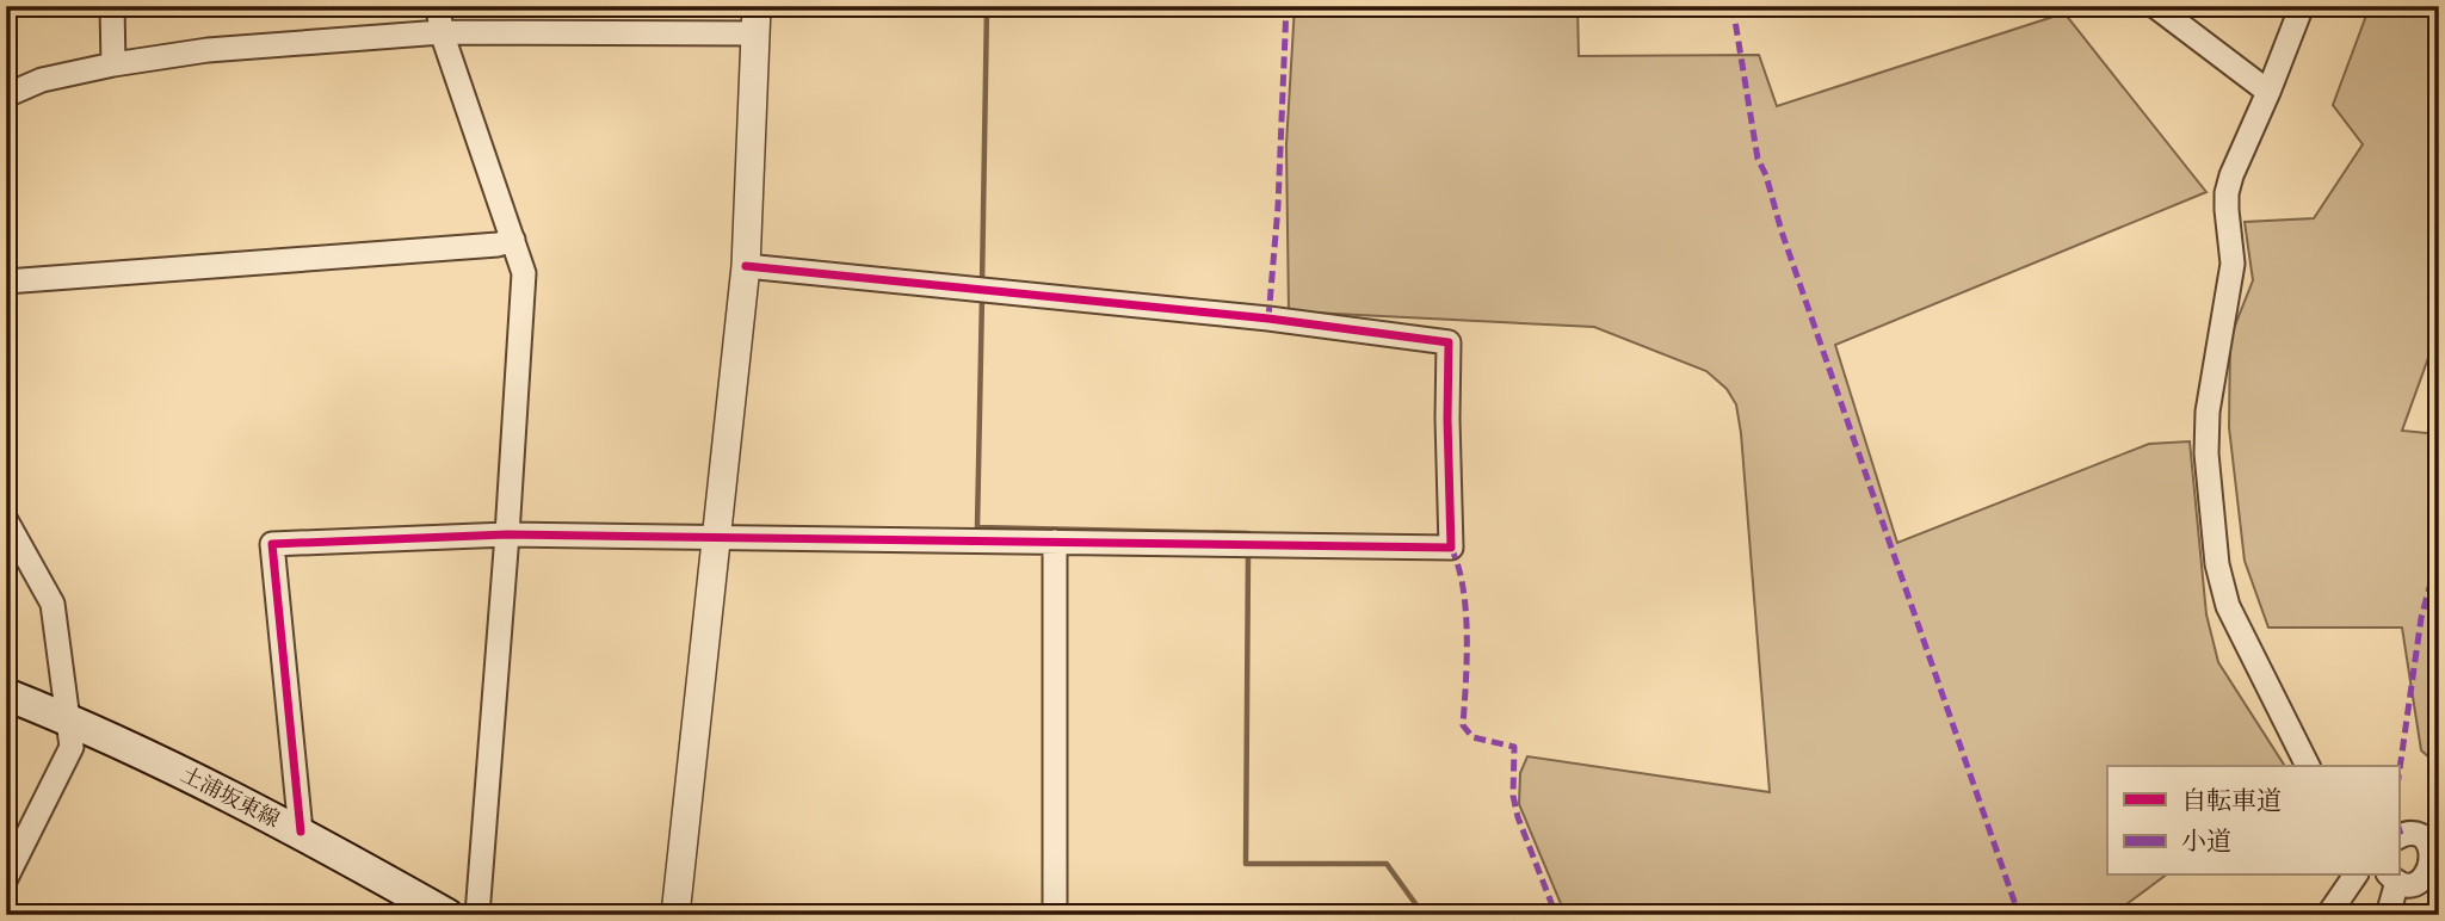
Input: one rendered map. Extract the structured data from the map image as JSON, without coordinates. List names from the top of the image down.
{
  "streets": {
    "main road": ["土浦坂東線"]
  },
  "legend": ["自転車道", "小道"]
}
